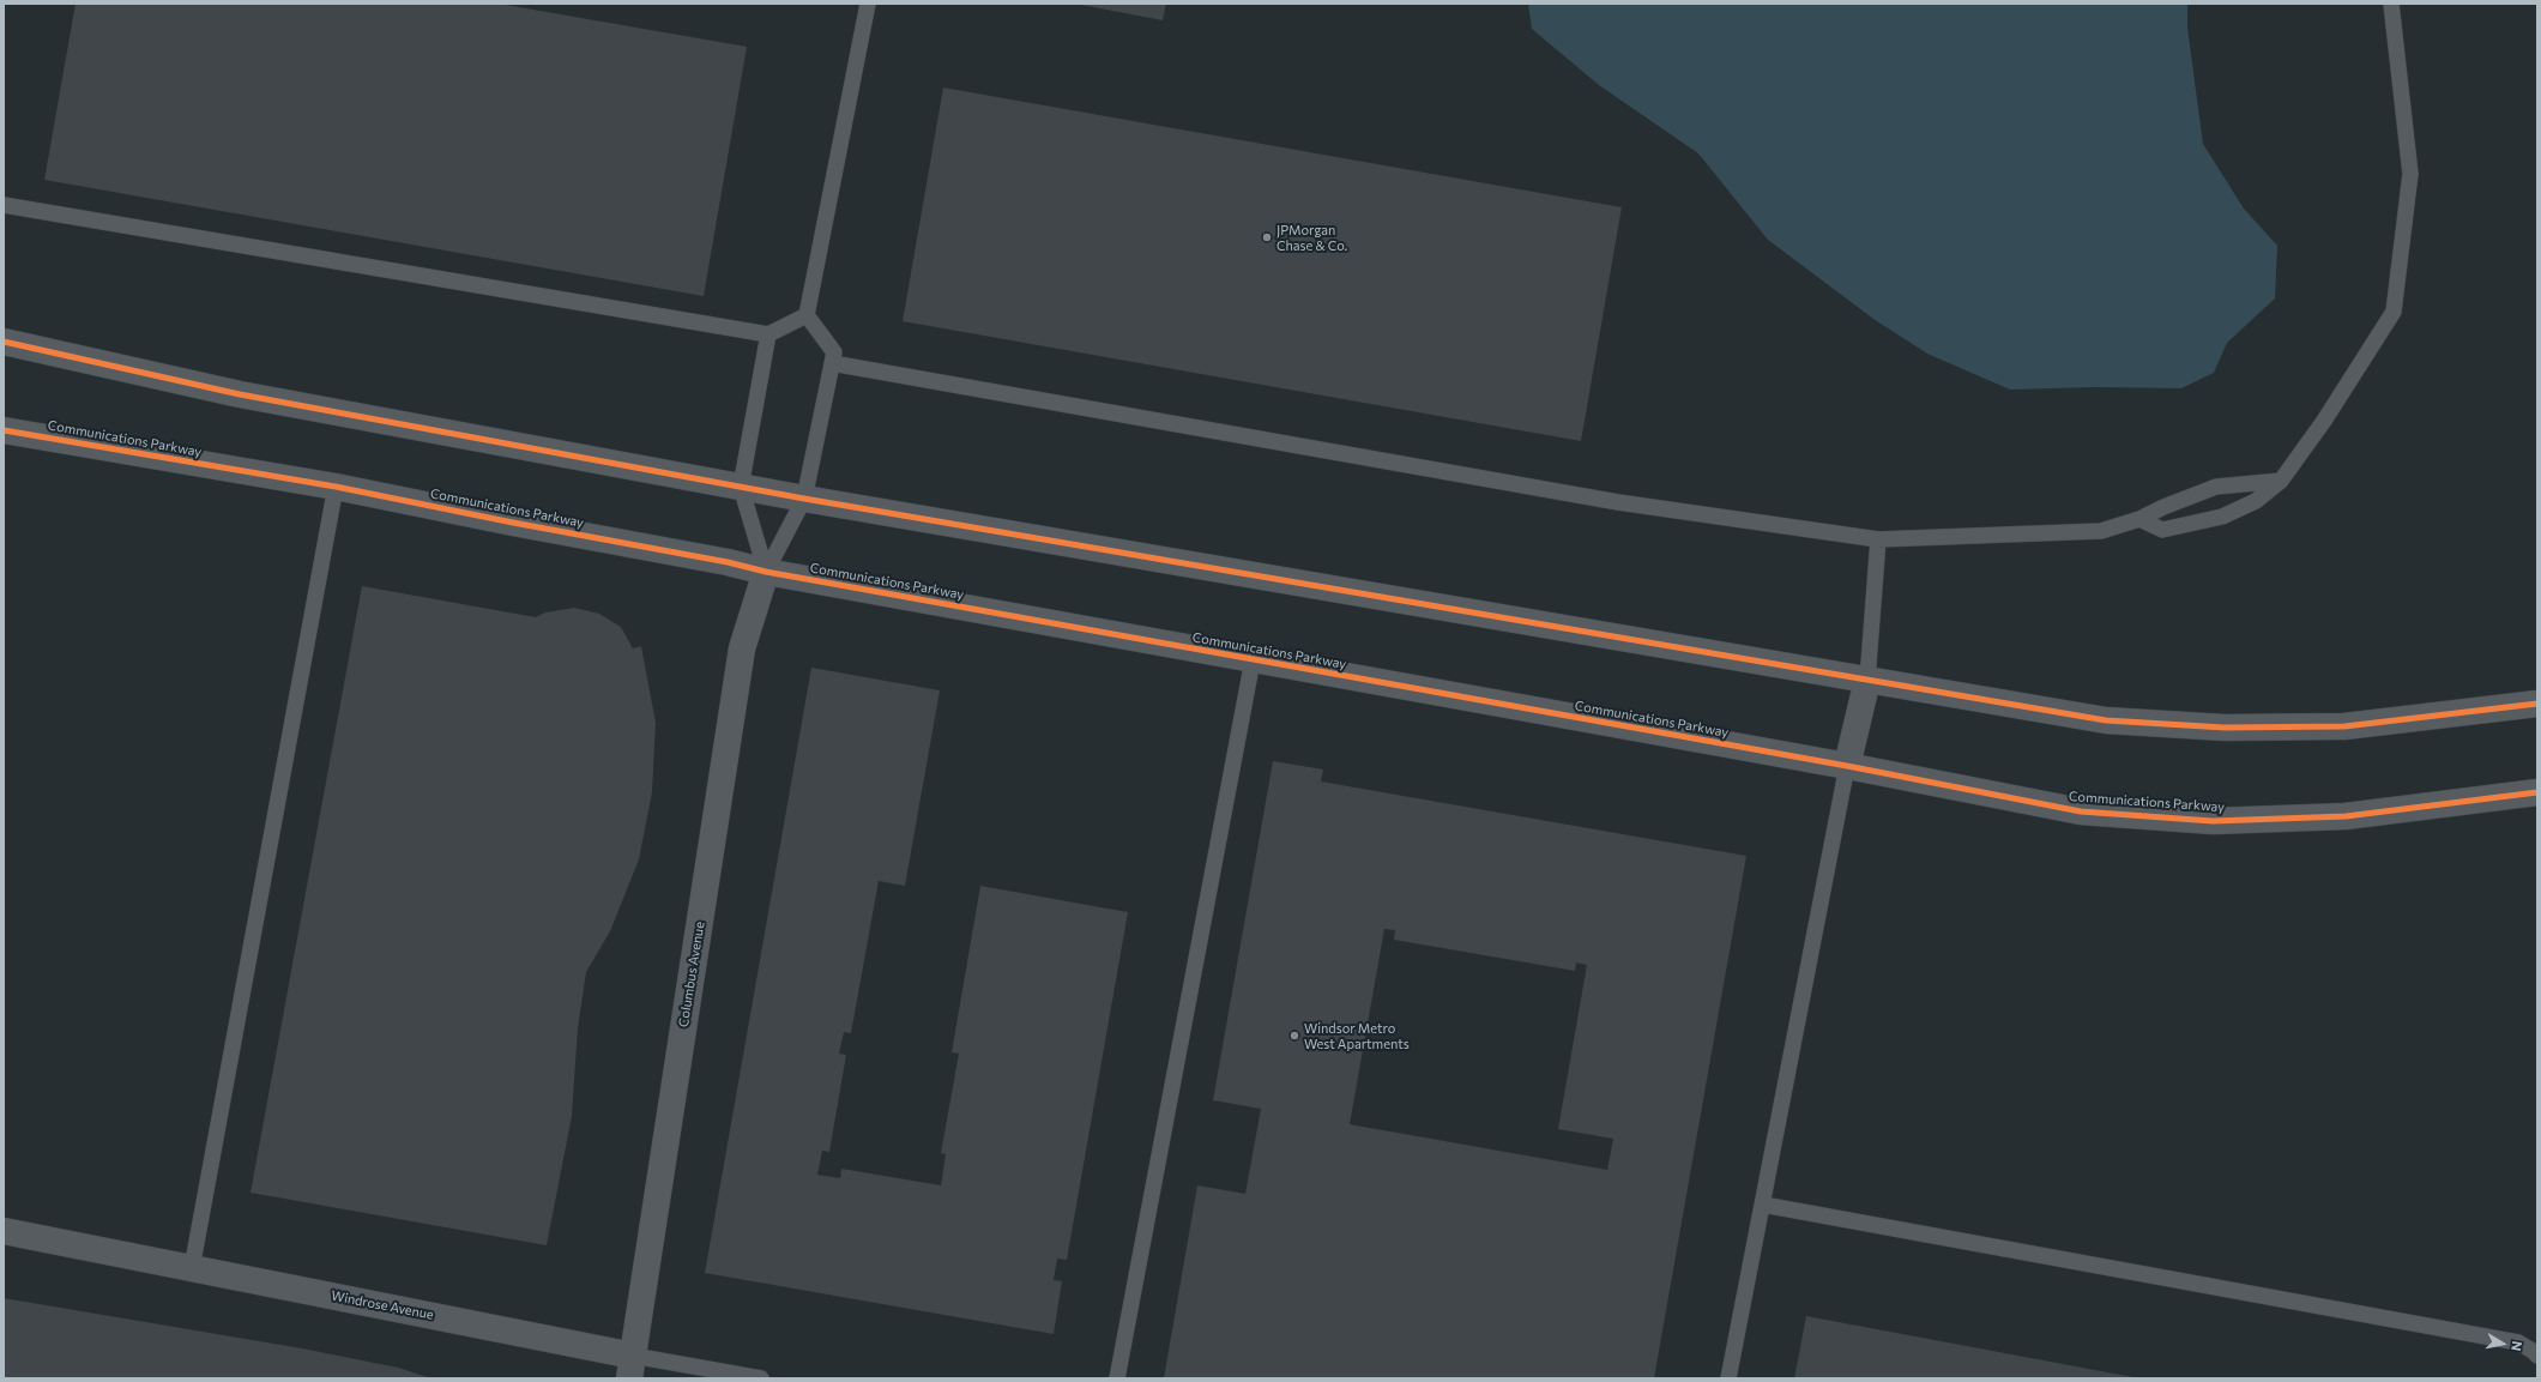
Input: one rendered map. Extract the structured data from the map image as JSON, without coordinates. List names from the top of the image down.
{
  "streets": {
    "street": ["Communications Parkway", "Columbus Avenue", "Windrose Avenue"]
  },
  "crossings": [
    ["Communications Parkway", "Columbus Avenue"],
    ["Columbus Avenue", "Windrose Avenue"]
  ],
  "places": ["JPMorgan Chase & Co.", "Windsor Metro West Apartments"],
  "north": "right"
}
